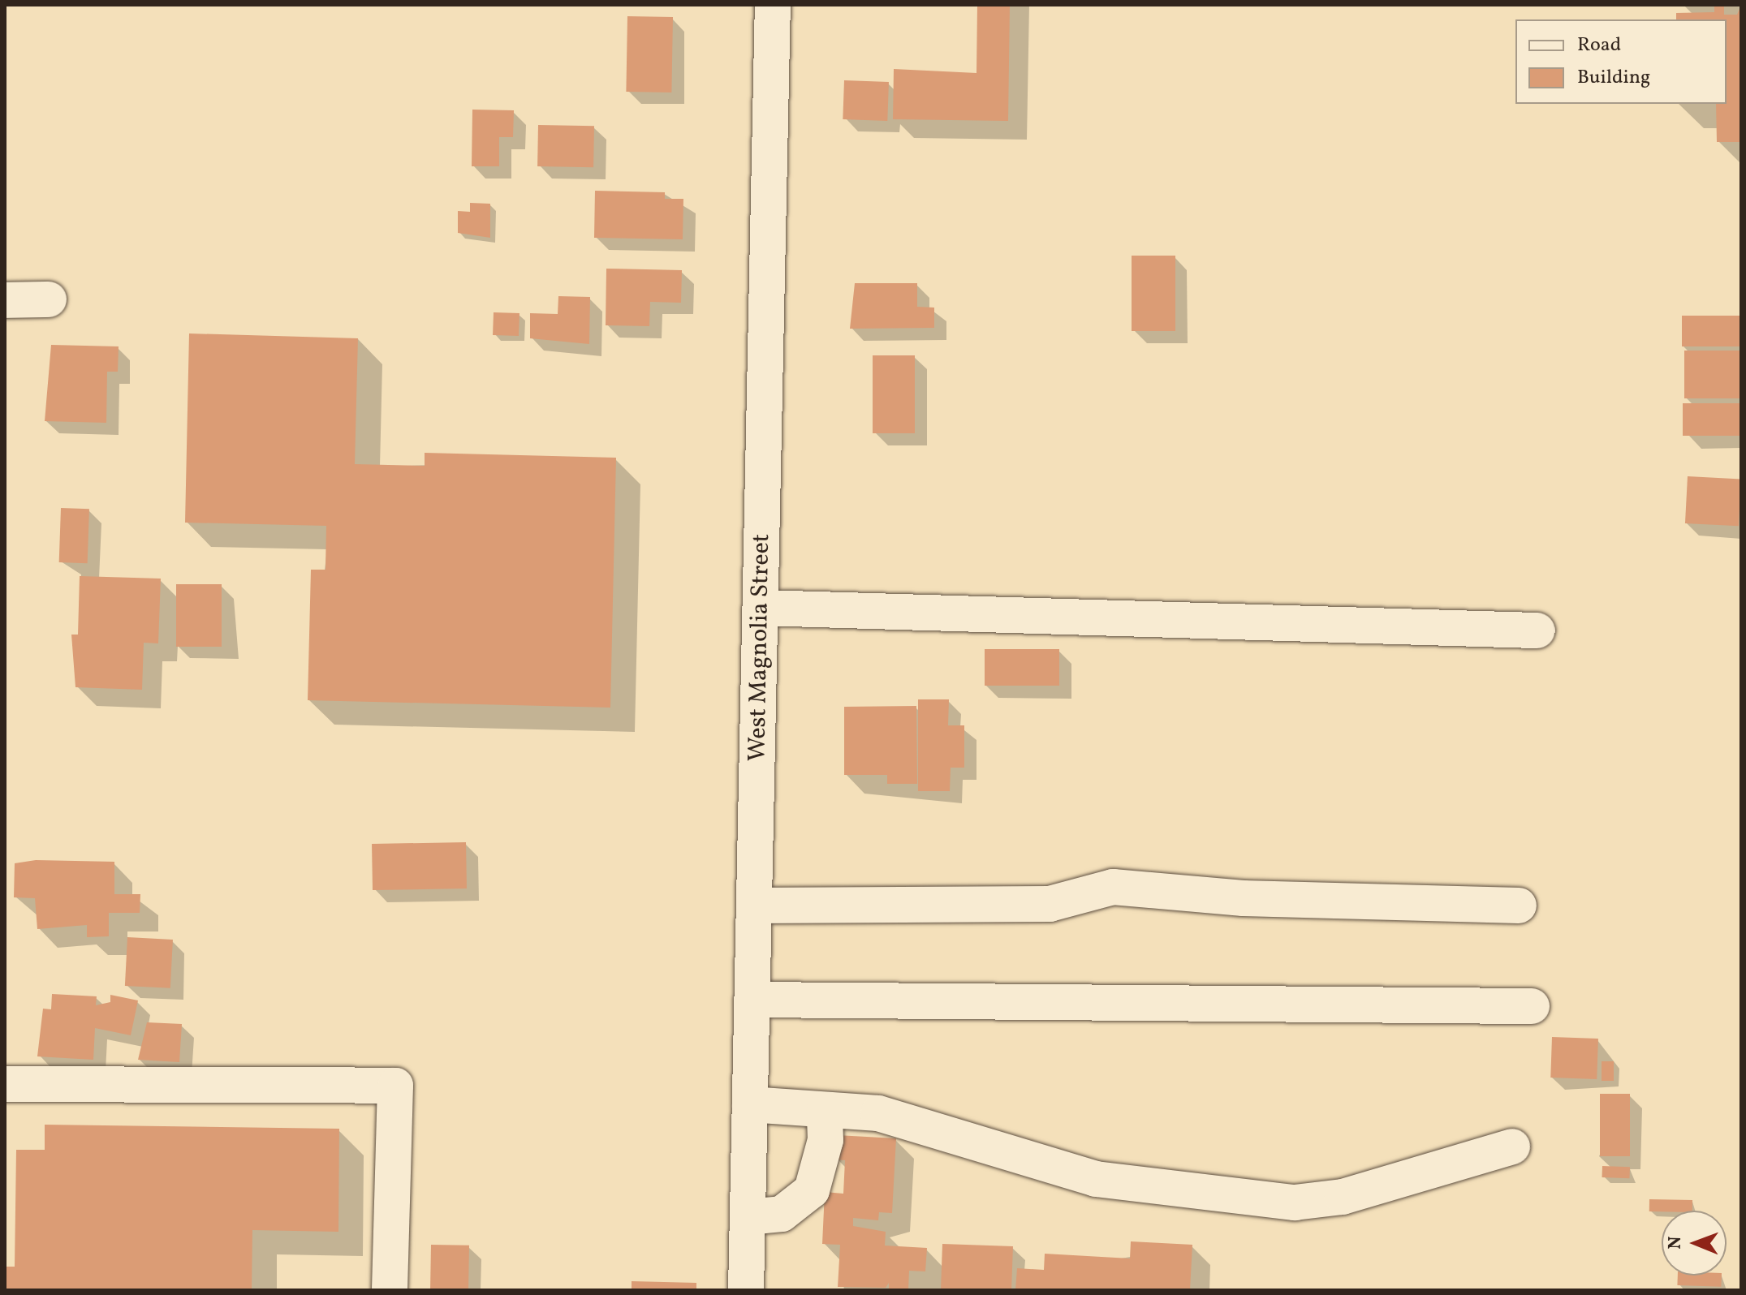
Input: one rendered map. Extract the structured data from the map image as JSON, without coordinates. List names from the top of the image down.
{
  "streets": {
    "street": ["West Magnolia Street"]
  },
  "legend": ["Road", "Building"],
  "north": "left"
}
